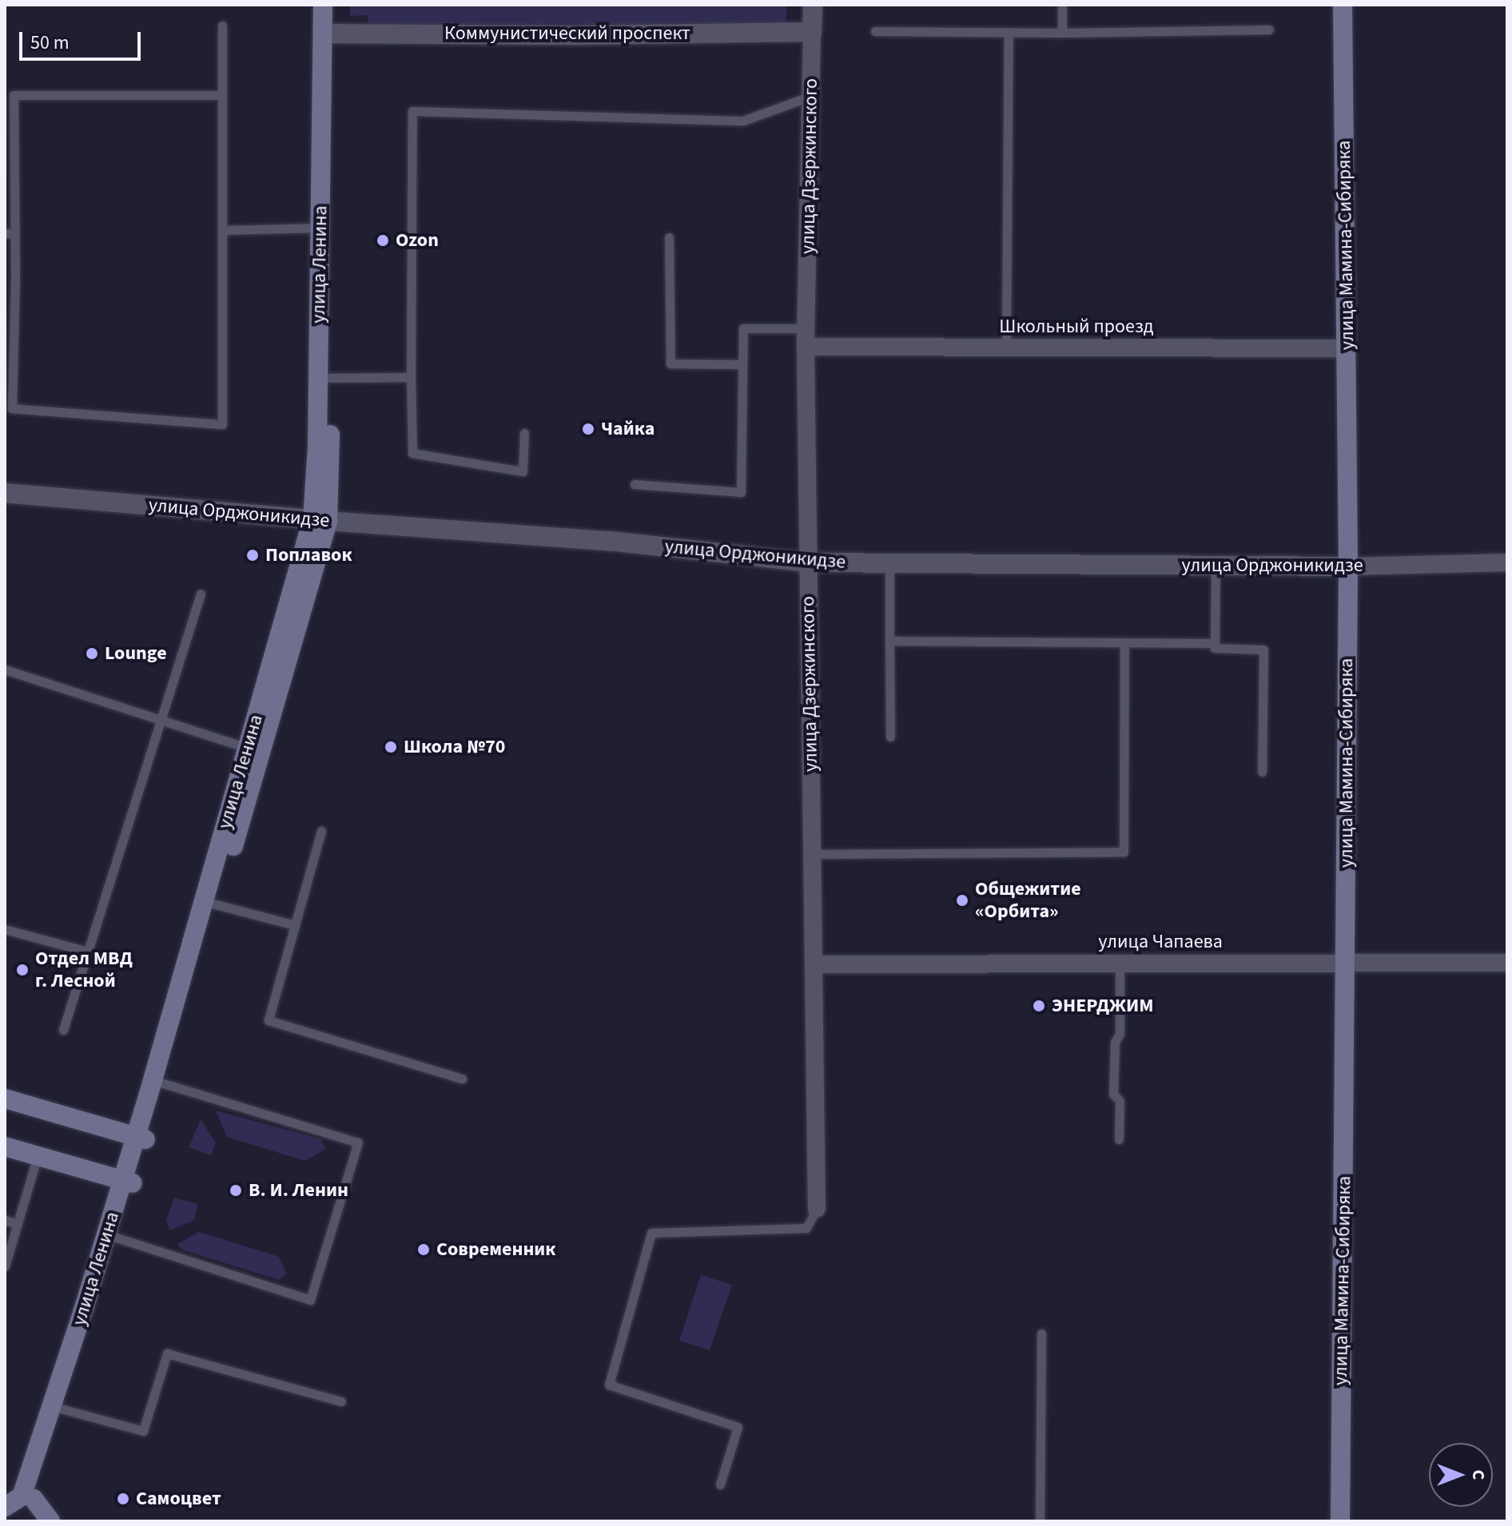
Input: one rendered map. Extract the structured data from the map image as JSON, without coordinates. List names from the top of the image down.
{
  "streets": {
    "main road": ["улица Мамина-Сибиряка", "улица Ленина"],
    "street": [
      "Коммунистический проспект",
      "улица Дзержинского",
      "Школьный проезд",
      "улица Орджоникидзе",
      "улица Чапаева"
    ]
  },
  "crossings": [
    ["Коммунистический проспект", "улица Дзержинского"],
    ["Коммунистический проспект", "улица Ленина"],
    ["улица Дзержинского", "Школьный проезд"],
    ["улица Дзержинского", "улица Орджоникидзе"],
    ["улица Дзержинского", "улица Чапаева"],
    ["улица Мамина-Сибиряка", "Школьный проезд"],
    ["улица Мамина-Сибиряка", "улица Орджоникидзе"],
    ["улица Мамина-Сибиряка", "улица Чапаева"],
    ["улица Ленина", "улица Орджоникидзе"]
  ],
  "places": [
    "Ozon",
    "Чайка",
    "Поплавок",
    "Lounge",
    "Школа №70",
    "Общежитие «Орбита»",
    "Отдел МВД г. Лесной",
    "ЭНЕРДЖИМ",
    "В. И. Ленин",
    "Современник",
    "Самоцвет"
  ],
  "scale_bar": "50 m",
  "north": "right"
}
